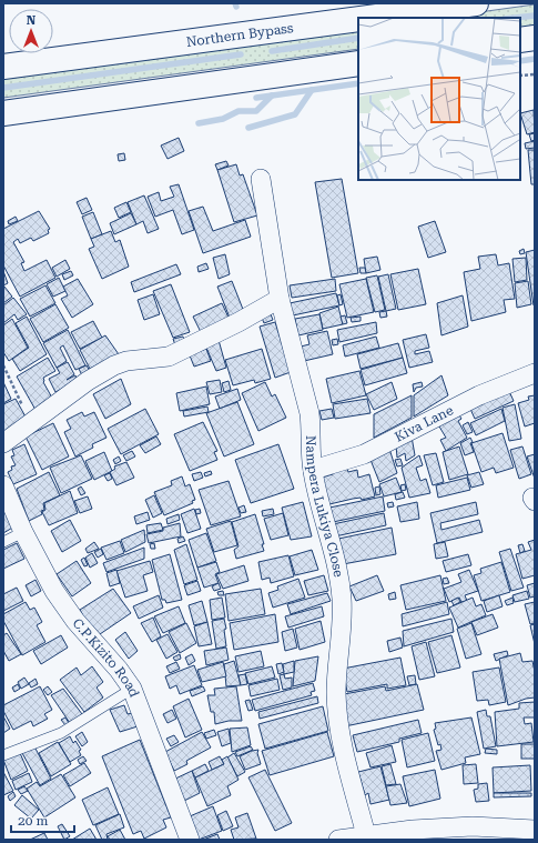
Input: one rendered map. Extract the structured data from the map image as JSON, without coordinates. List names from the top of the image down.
{
  "streets": {
    "highway": ["Northern Bypass"],
    "street": ["Kiva Lane", "Nampera Lukiya Close", "C.P.Kizito Road"]
  },
  "crossings": [
    ["Kiva Lane", "Nampera Lukiya Close"]
  ],
  "scale_bar": "20 m",
  "north": "top"
}
